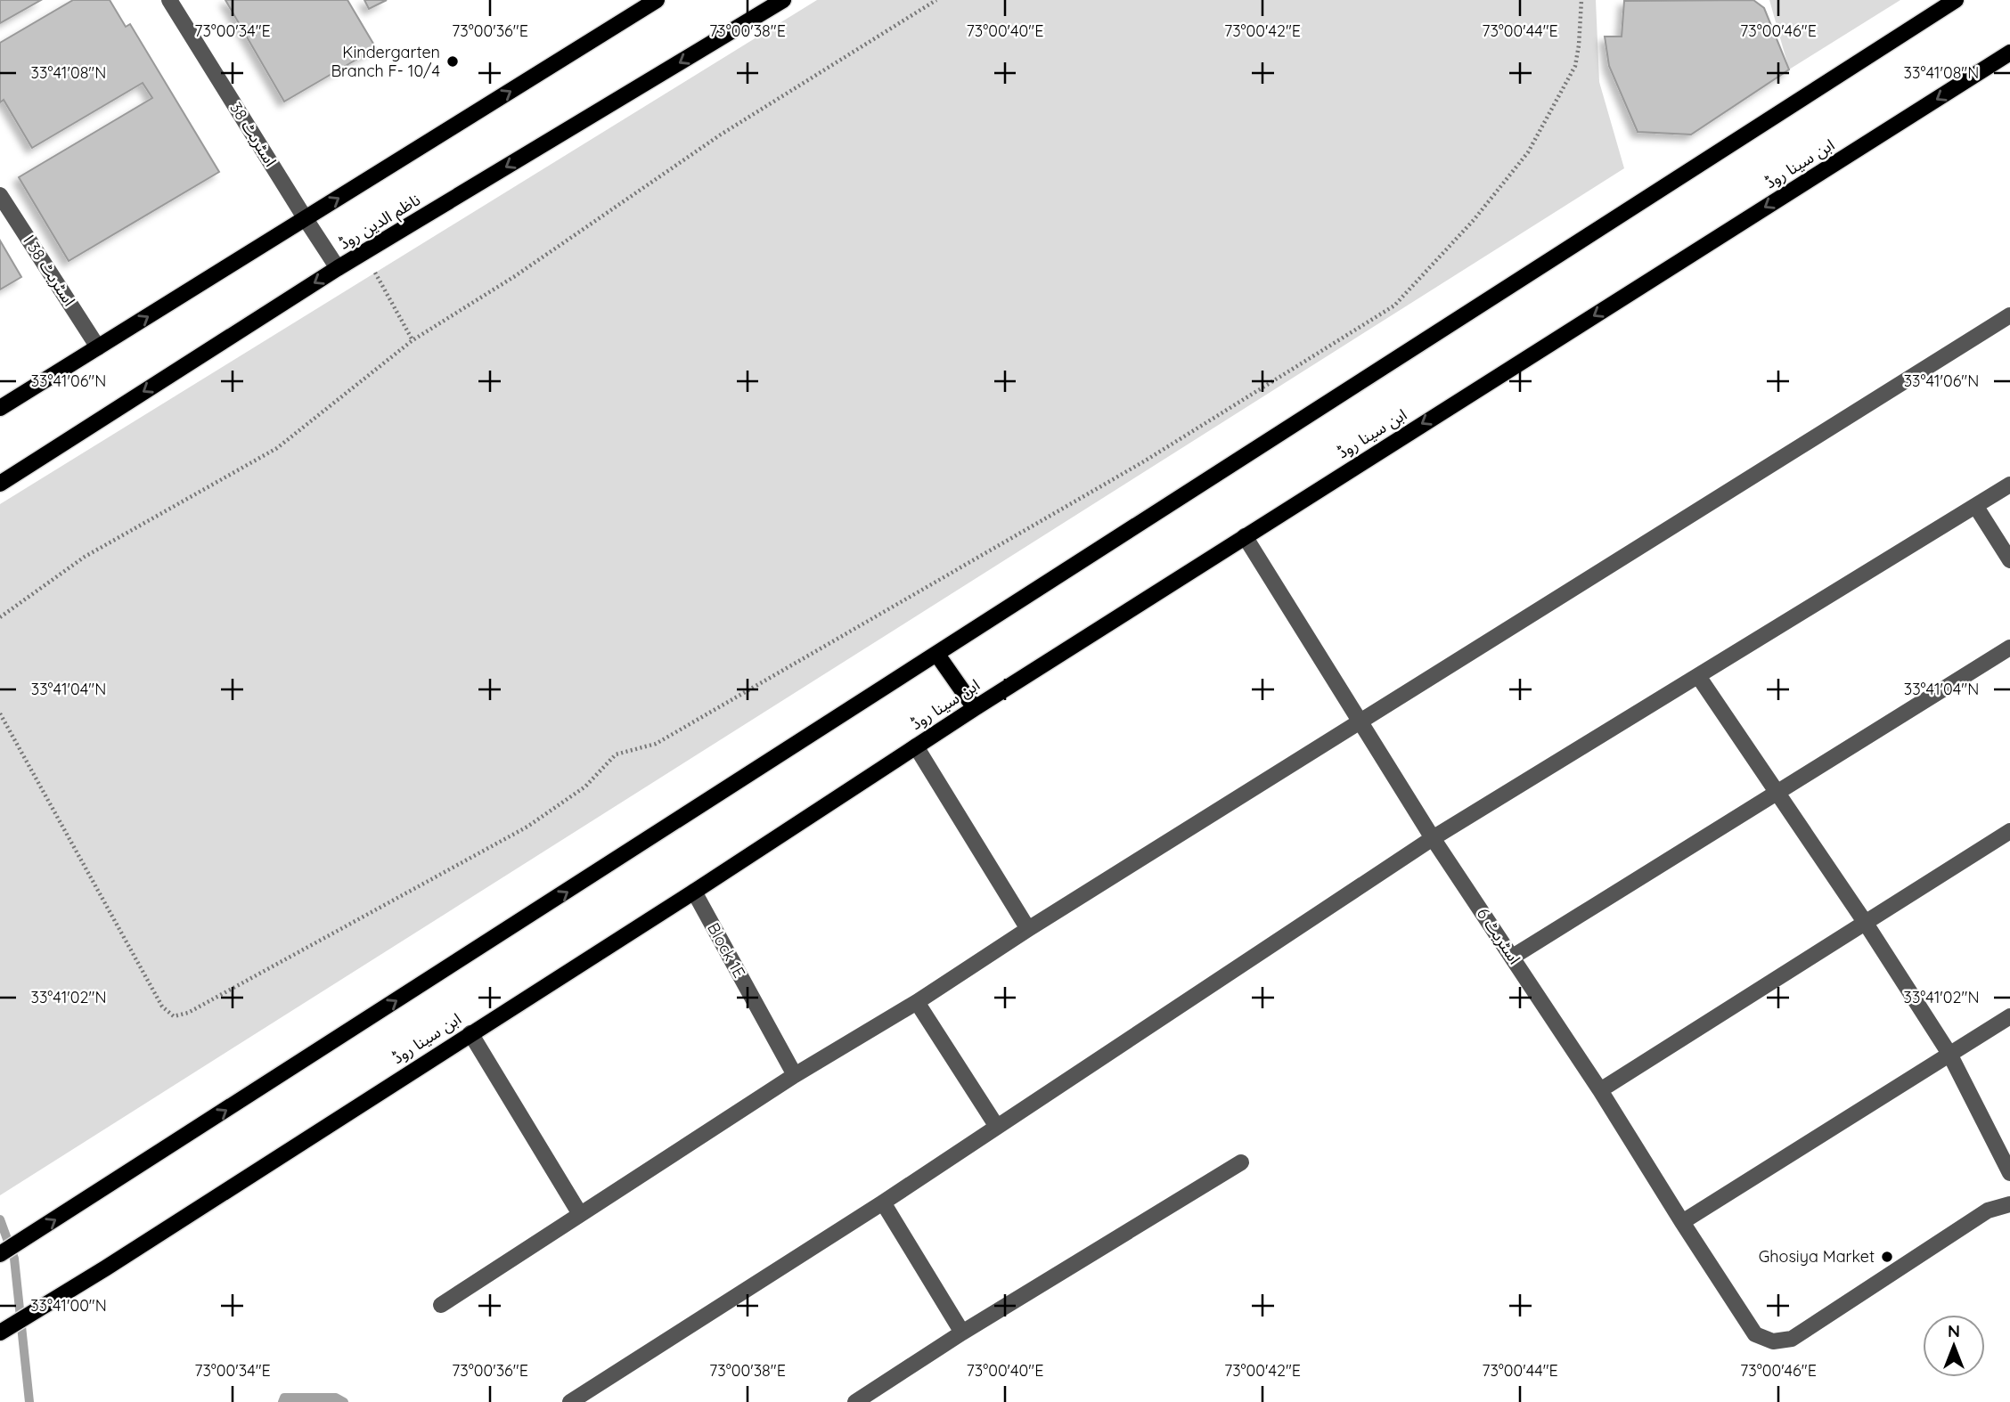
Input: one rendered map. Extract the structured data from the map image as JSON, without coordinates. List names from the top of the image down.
{
  "streets": {
    "main road": ["ابن سینا روڈ", "ناظم الدین روڈ"],
    "street": [
      "اسٹریٹ 38",
      "اسٹریٹ 38 ا",
      "اسٹریٹ 6",
      "Block 1E"
    ]
  },
  "crossings": [
    ["اسٹریٹ 38", "ناظم الدین روڈ"],
    ["ابن سینا روڈ", "اسٹریٹ 6"],
    ["ابن سینا روڈ", "Block 1E"]
  ],
  "places": ["Kindergarten Branch F- 10/4", "Ghosiya Market"],
  "north": "top",
  "coordinates": [
    "73°00'34\"E",
    "73°00'36\"E",
    "73°00'38\"E",
    "73°00'40\"E",
    "73°00'42\"E",
    "73°00'44\"E",
    "73°00'46\"E",
    "33°41'08\"N",
    "33°41'06\"N",
    "33°41'04\"N",
    "33°41'02\"N",
    "33°41'00\"N"
  ]
}
